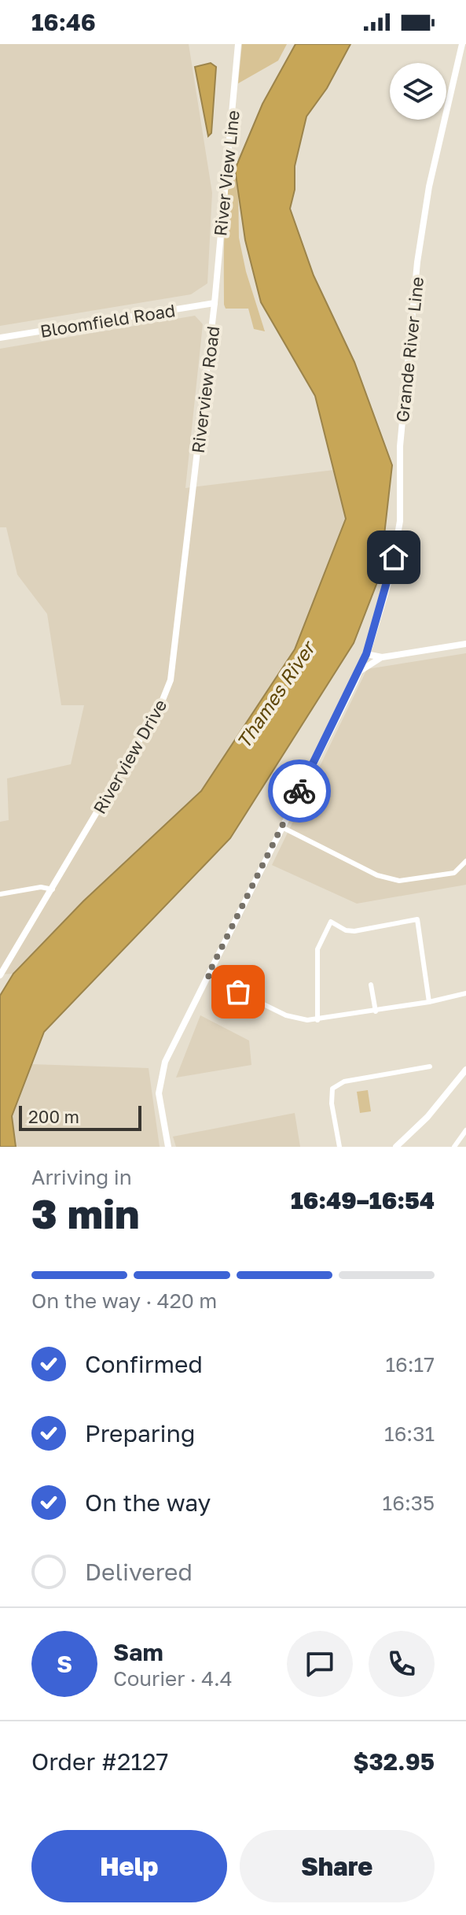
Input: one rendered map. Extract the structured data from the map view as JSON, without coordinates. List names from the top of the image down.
{
  "streets": {
    "main road": [
      "River View Line",
      "Bloomfield Road",
      "Grande River Line",
      "Riverview Road",
      "Riverview Drive"
    ]
  },
  "crossings": [
    ["River View Line", "Bloomfield Road"],
    ["River View Line", "Riverview Road"],
    ["Bloomfield Road", "Riverview Road"],
    ["Riverview Road", "Riverview Drive"]
  ],
  "water": ["Thames River"],
  "scale_bar": "200 m",
  "page": {
    "status": "16:46",
    "scale": "200 m",
    "heading": ["3 min", "Arriving in", "16:49–16:54"],
    "panel": [
      "Sam",
      "Courier · 4.4",
      "Order #2127",
      "$32.95"
    ],
    "bar": "On the way · 420 m",
    "list": [
      ["Confirmed", "16:17"],
      ["Preparing", "16:31"],
      ["On the way", "16:35"],
      "Delivered"
    ],
    "round": "S",
    "buttons": ["Help", "Share"]
  }
}
